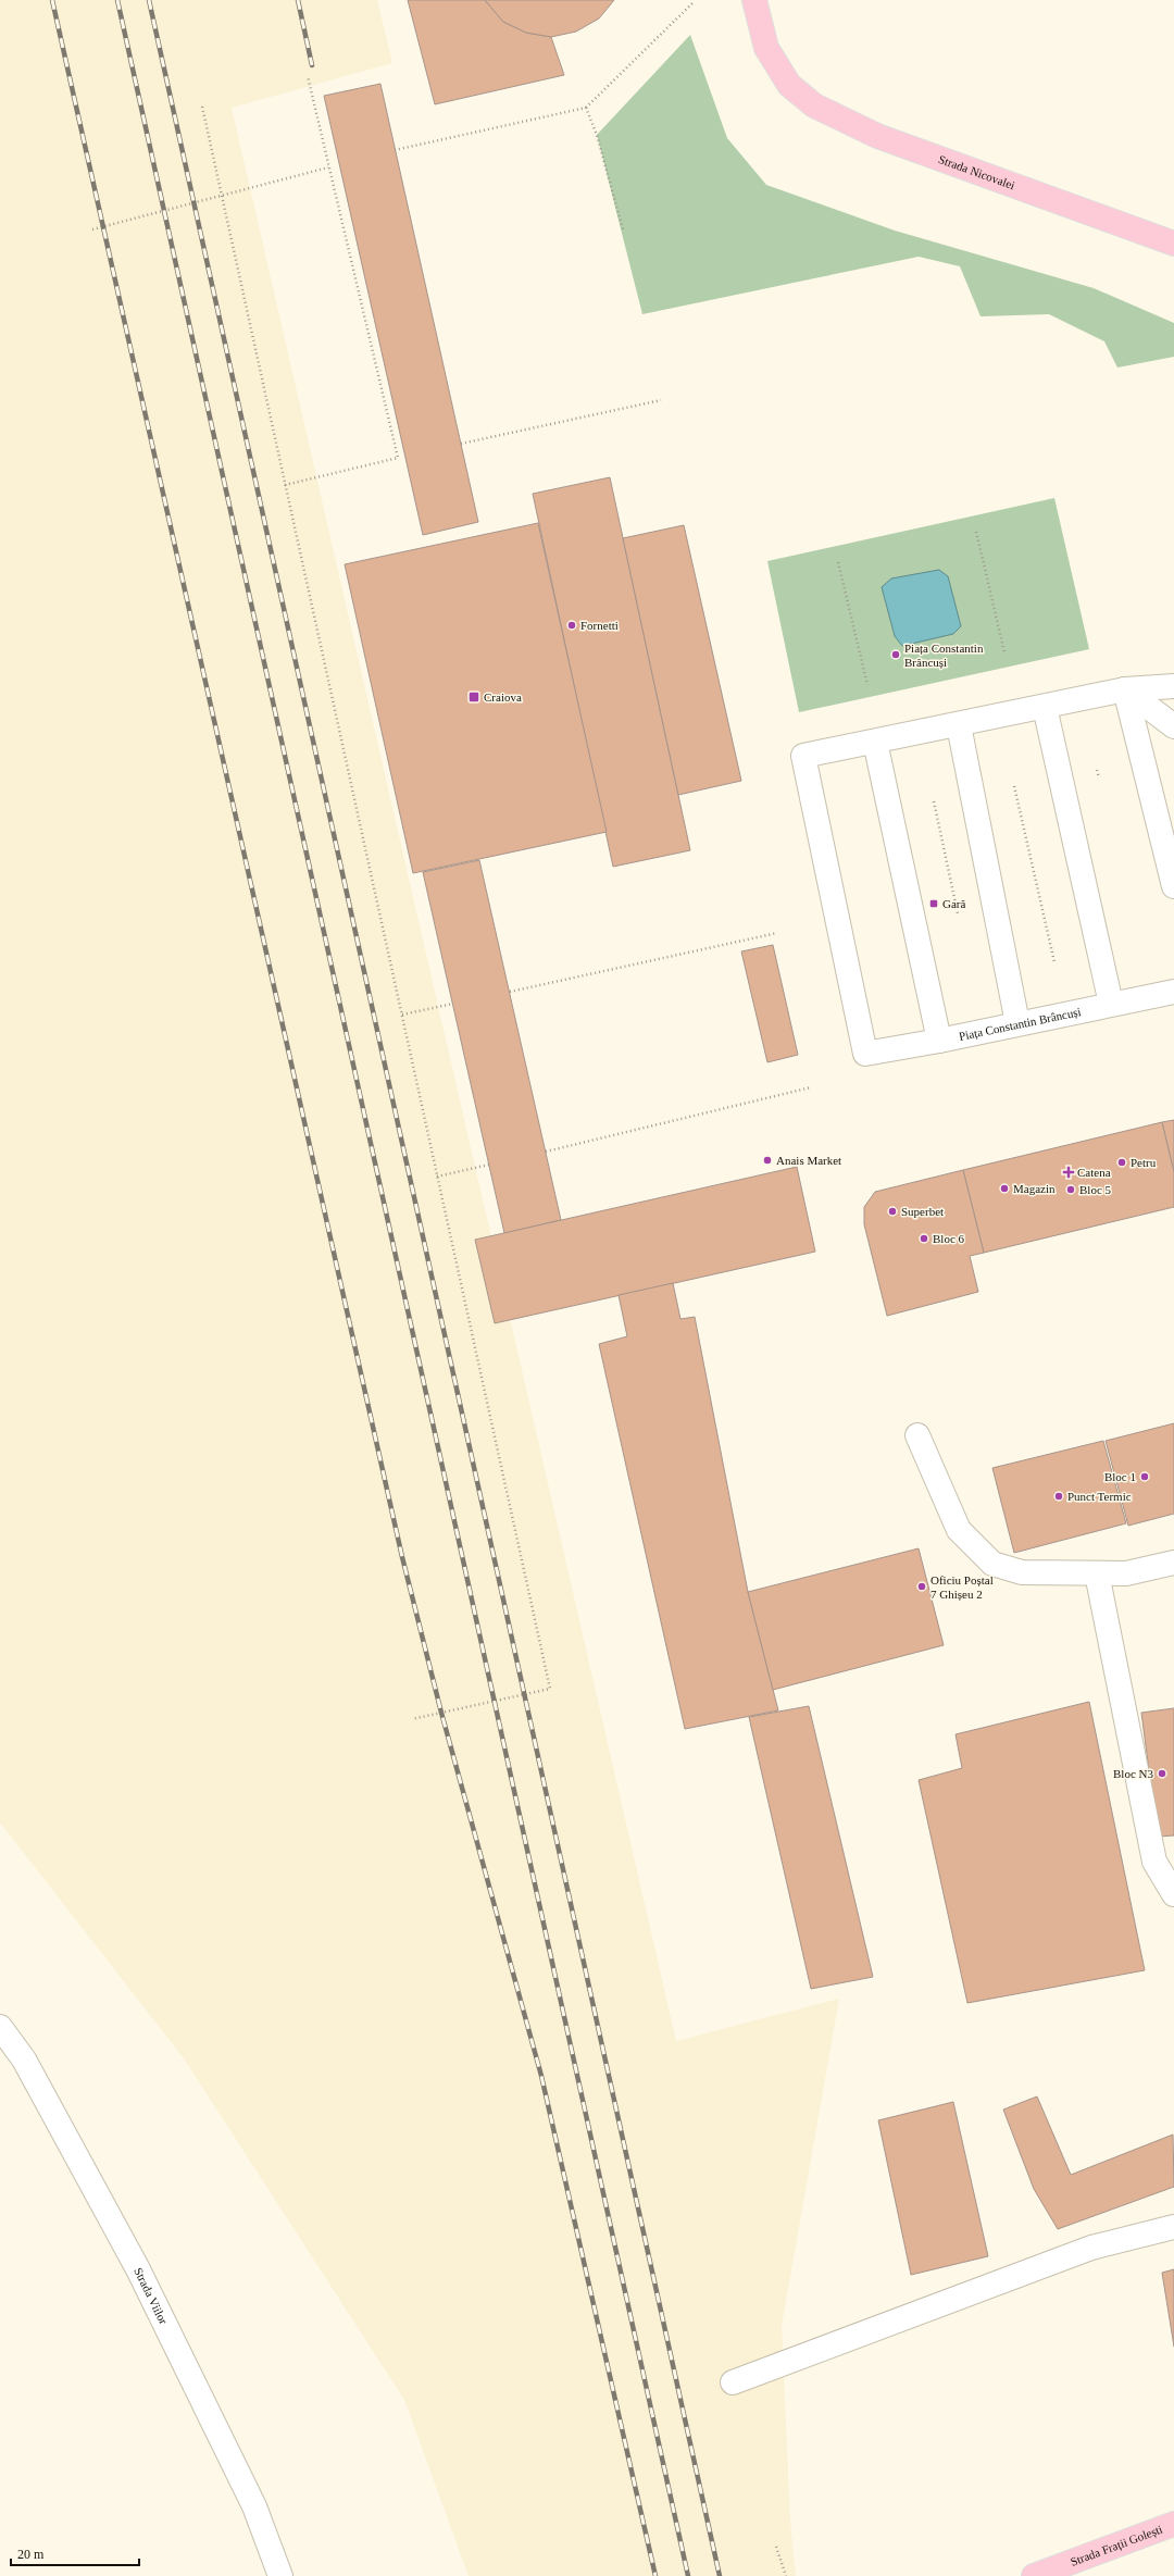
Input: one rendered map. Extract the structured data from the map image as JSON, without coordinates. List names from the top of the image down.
{
  "streets": {
    "main road": ["Strada Nicovalei", "Strada Frații Golești"],
    "street": ["Piața Constantin Brâncuși", "Strada Viilor"]
  },
  "places": {
    "other": [
      "Fornetti",
      "Piața Constantin Brâncuși",
      "Anais Market",
      "Petru",
      "Magazin",
      "Bloc 5",
      "Superbet",
      "Bloc 6",
      "Bloc 1",
      "Punct Termic",
      "Oficiu Poștal 7 Ghișeu 2",
      "Bloc N3"
    ],
    "transit": ["Craiova", "Gară"],
    "health": ["Catena"]
  },
  "scale_bar": "20 m"
}
